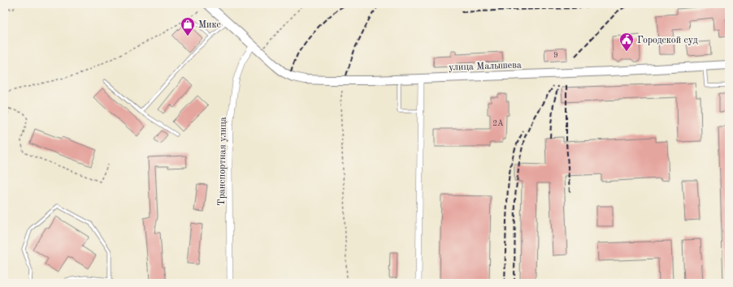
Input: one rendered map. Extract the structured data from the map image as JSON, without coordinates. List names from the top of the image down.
{
  "streets": {
    "main road": ["улица Малышева"],
    "street": ["Транспортная улица"]
  },
  "crossings": [
    ["улица Малышева", "Транспортная улица"]
  ],
  "places": {
    "shop": ["Микс"],
    "public building": ["Городской суд"]
  },
  "house_numbers": ["9", "2А"]
}
